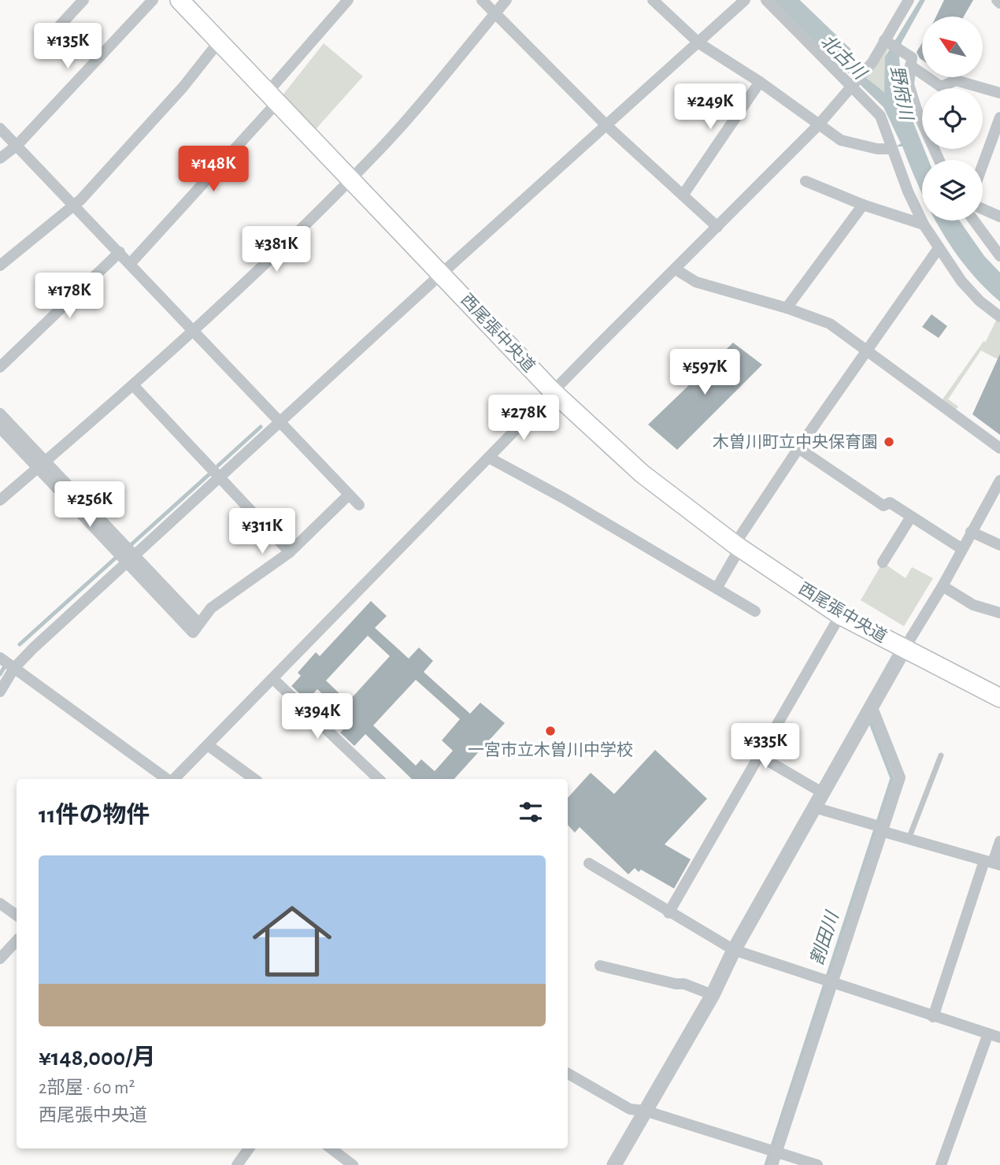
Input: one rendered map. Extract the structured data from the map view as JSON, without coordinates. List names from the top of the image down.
{
  "streets": {
    "main road": ["西尾張中央道"]
  },
  "water": ["北古川", "野府川", "割田川"],
  "places": ["木曽川町立中央保育園", "一宮市立木曽川中学校"],
  "north": "top left",
  "page": {
    "price": [
      "¥135K",
      "¥249K",
      "¥148K",
      "¥381K",
      "¥178K",
      "¥597K",
      "¥278K",
      "¥256K",
      "¥311K",
      "¥394K",
      "¥335K"
    ],
    "heading": "11件の物件",
    "list": [
      {
        "name": "¥148,000/月",
        "note": "2部屋 · 60 m² · 西尾張中央道"
      }
    ]
  }
}
